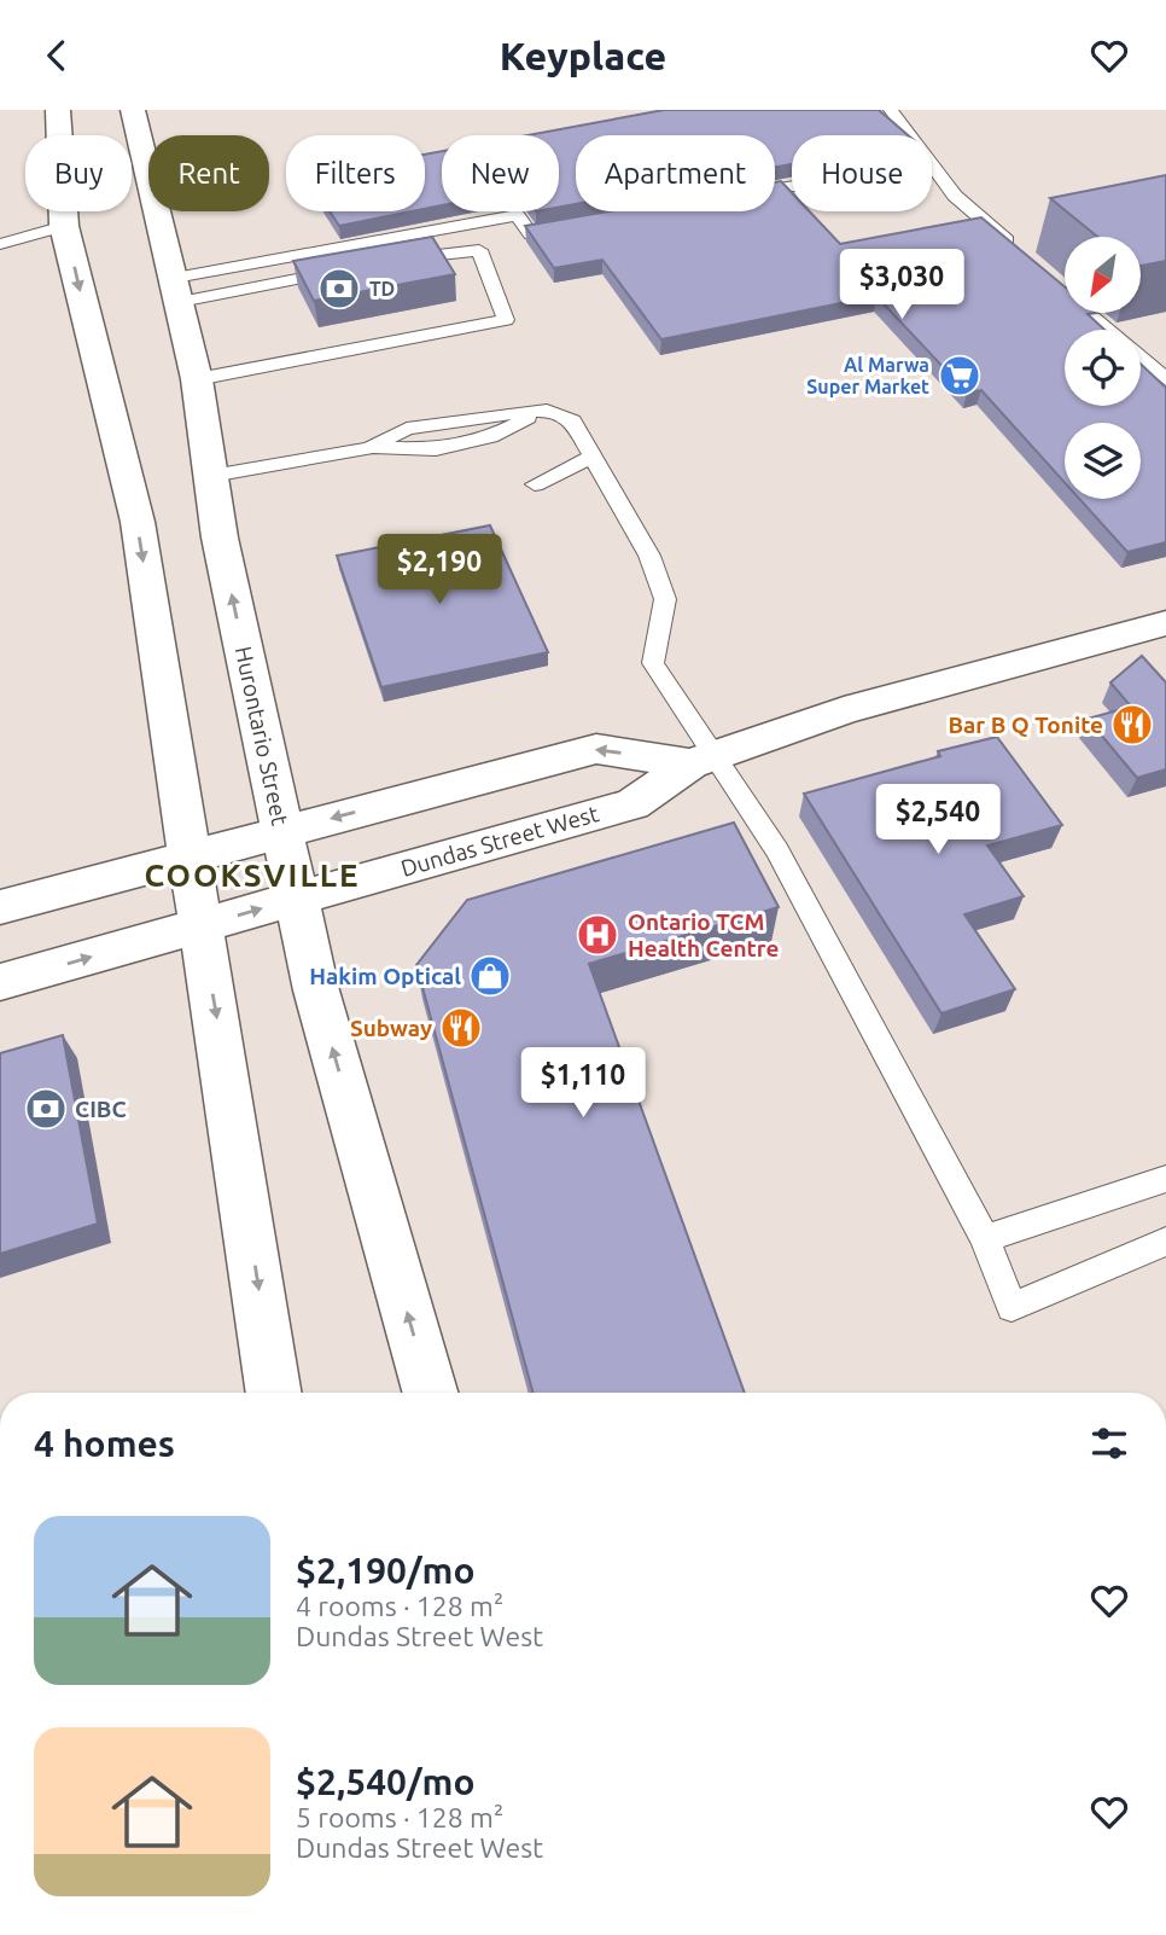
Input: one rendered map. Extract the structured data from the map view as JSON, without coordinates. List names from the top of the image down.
{
  "streets": {
    "main road": ["Hurontario Street", "Dundas Street West"]
  },
  "crossings": [
    ["Hurontario Street", "Dundas Street West"]
  ],
  "districts": ["COOKSVILLE"],
  "places": {
    "bank": ["TD", "CIBC"],
    "supermarket": ["Al Marwa Super Market"],
    "restaurant": ["Bar B Q Tonite", "Subway"],
    "hospital": ["Ontario TCM Health Centre"],
    "shop": ["Hakim Optical"]
  },
  "north": "bottom left",
  "page": {
    "header": "Keyplace",
    "chip": [
      "Buy",
      "Rent",
      "Filters",
      "New",
      "Apartment",
      "House"
    ],
    "price": [
      "$3,030",
      "$2,190",
      "$2,540",
      "$1,110"
    ],
    "heading": "4 homes",
    "list": [
      {
        "name": "$2,190/mo",
        "note": "4 rooms · 128 m² · Dundas Street West"
      },
      {
        "name": "$2,540/mo",
        "note": "5 rooms · 128 m² · Dundas Street West"
      }
    ]
  }
}
